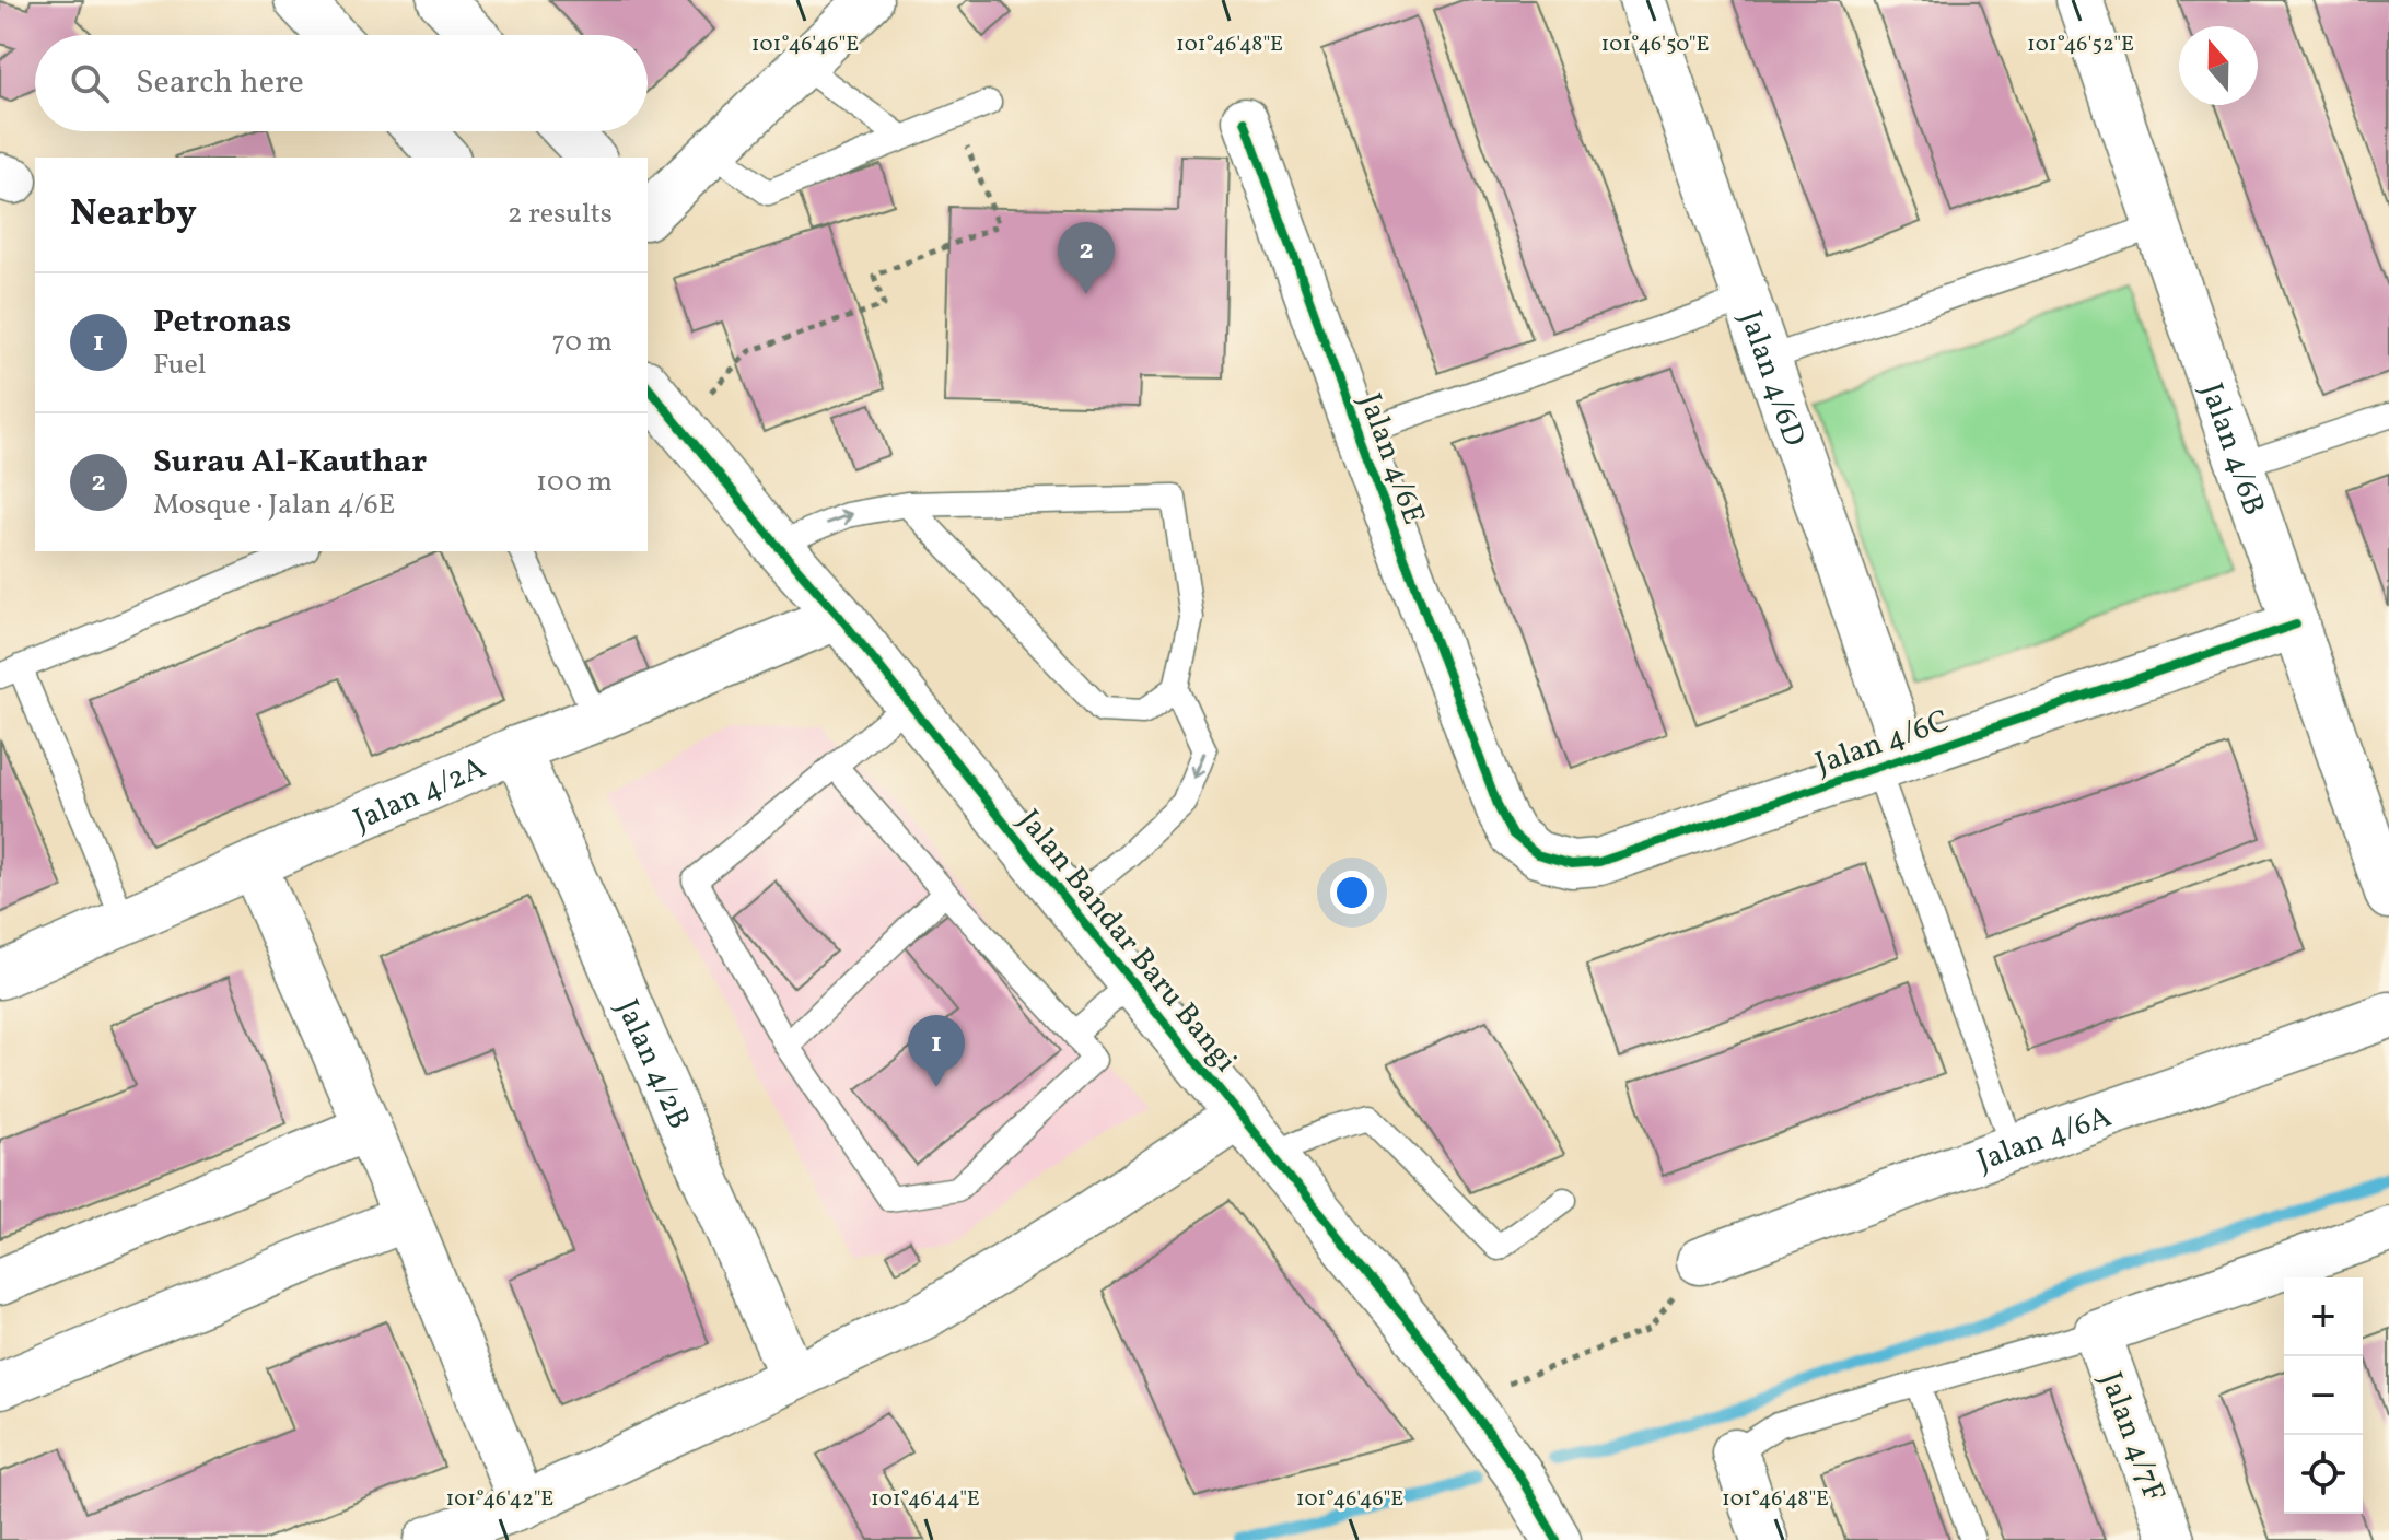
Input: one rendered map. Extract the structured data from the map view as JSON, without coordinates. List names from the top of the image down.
{
  "streets": {
    "street": [
      "Jalan 4/6D",
      "Jalan 4/6B",
      "Jalan 4/6E",
      "Jalan 4/6C",
      "Jalan 4/2A",
      "Jalan Bandar Baru Bangi",
      "Jalan 4/2B",
      "Jalan 4/6A",
      "Jalan 4/7F"
    ]
  },
  "crossings": [
    ["Jalan 4/6D", "Jalan 4/6C"],
    ["Jalan 4/6B", "Jalan 4/6C"],
    ["Jalan 4/6E", "Jalan 4/6C"],
    ["Jalan 4/2A", "Jalan Bandar Baru Bangi"],
    ["Jalan 4/2A", "Jalan 4/2B"]
  ],
  "north": "top",
  "page": {
    "search": "Search here",
    "heading": ["Nearby", "2 results"],
    "pins": ["2", "1"],
    "list": [
      {
        "mark": "1",
        "name": "Petronas",
        "note": "Fuel",
        "value": "70 m"
      },
      {
        "mark": "2",
        "name": "Surau Al-Kauthar",
        "note": "Mosque · Jalan 4/6E",
        "value": "100 m"
      }
    ],
    "map_buttons": ["+", "−"]
  },
  "coordinates": [
    "101°46'50\"E",
    "101°46'46\"E",
    "101°46'48\"E",
    "101°46'52\"E",
    "101°46'42\"E",
    "101°46'44\"E"
  ]
}
